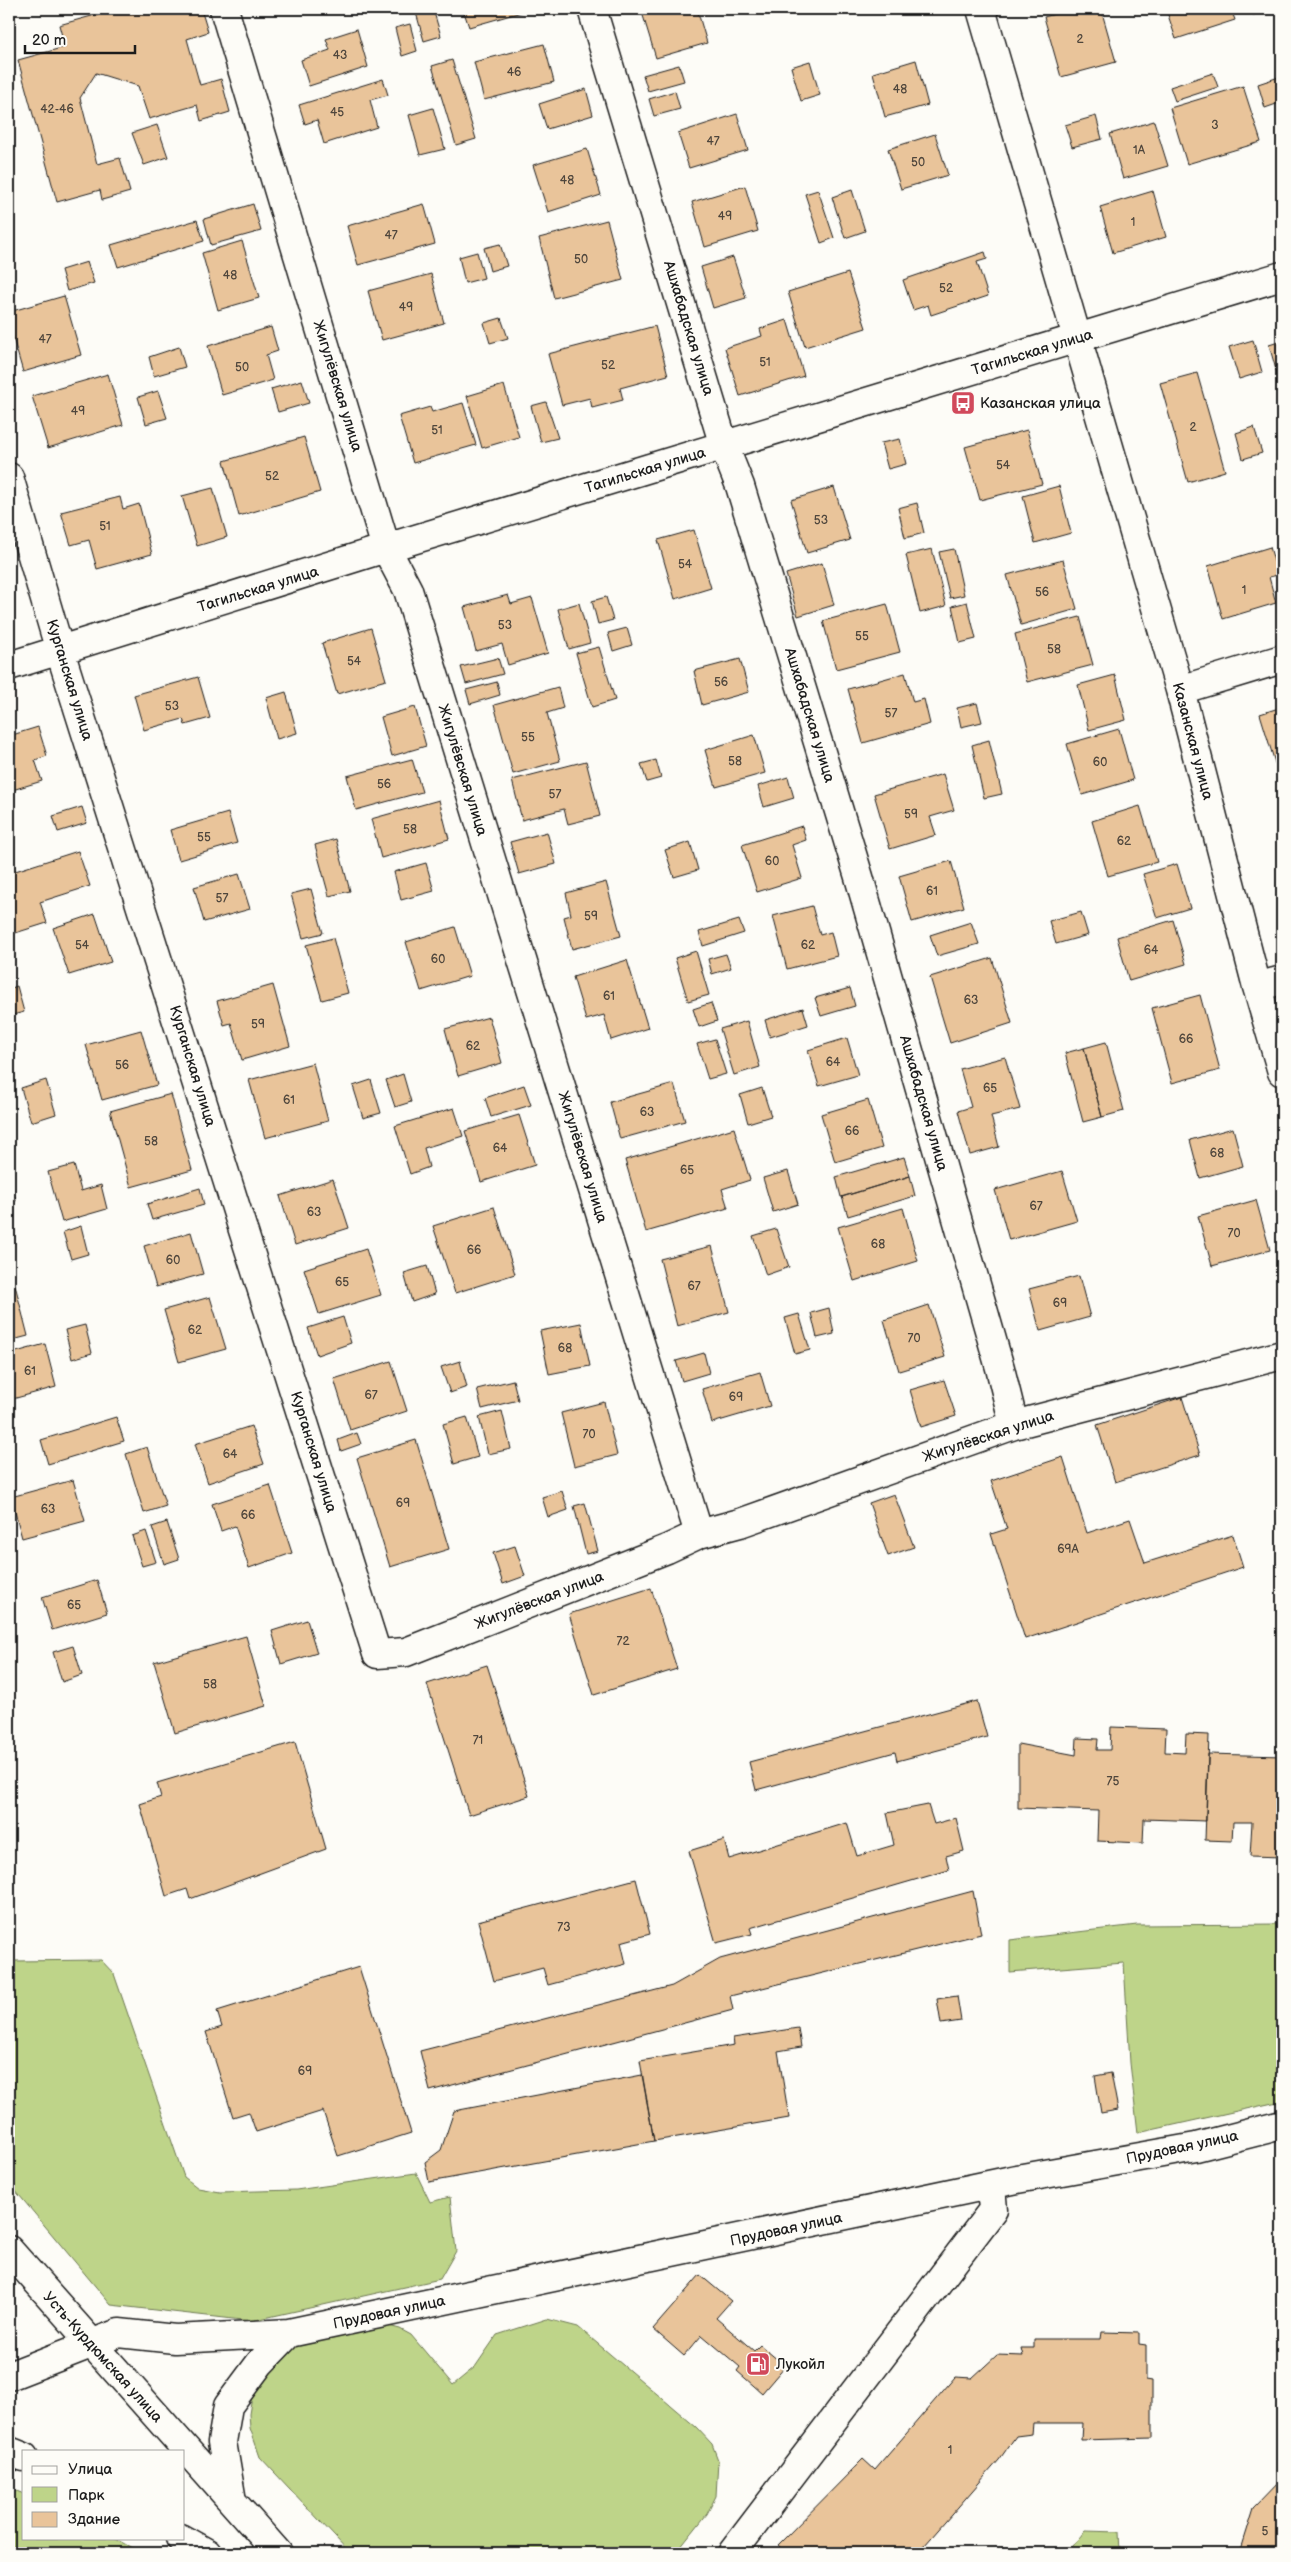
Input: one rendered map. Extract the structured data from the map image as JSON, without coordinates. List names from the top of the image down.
{
  "streets": {
    "street": [
      "Ашхабадская улица",
      "Тагильская улица",
      "Жигулёвская улица",
      "Курганская улица",
      "Казанская улица",
      "Прудовая улица",
      "Усть-Курдюмская улица"
    ]
  },
  "crossings": [
    ["Ашхабадская улица", "Тагильская улица"],
    ["Ашхабадская улица", "Жигулёвская улица"],
    ["Тагильская улица", "Жигулёвская улица"],
    ["Тагильская улица", "Курганская улица"],
    ["Тагильская улица", "Казанская улица"],
    ["Жигулёвская улица", "Курганская улица"],
    ["Прудовая улица", "Усть-Курдюмская улица"]
  ],
  "places": {
    "bus stop": ["Казанская улица"],
    "fuel station": ["Лукойл"]
  },
  "house_numbers": [
    "2",
    "43",
    "46",
    "48",
    "42-46",
    "45",
    "3",
    "47",
    "1А",
    "50",
    "48",
    "49",
    "1",
    "47",
    "50",
    "48",
    "52",
    "49",
    "47",
    "51",
    "52",
    "50",
    "49",
    "2",
    "51",
    "54",
    "52",
    "53",
    "51",
    "54",
    "1",
    "56",
    "53",
    "55",
    "58",
    "54",
    "56",
    "53",
    "57",
    "55",
    "58",
    "60",
    "56",
    "57",
    "59",
    "58",
    "55",
    "62",
    "60",
    "61",
    "57",
    "59",
    "54",
    "62",
    "64",
    "60",
    "61",
    "63",
    "59",
    "66",
    "62",
    "64",
    "56",
    "65",
    "61",
    "63",
    "66",
    "58",
    "64",
    "68",
    "65",
    "67",
    "63",
    "70",
    "68",
    "66",
    "60",
    "65",
    "67",
    "69",
    "62",
    "70",
    "68",
    "61",
    "67",
    "69",
    "70",
    "64",
    "69",
    "63",
    "66",
    "69А",
    "65",
    "72",
    "58",
    "71",
    "75",
    "73",
    "69",
    "1",
    "5"
  ],
  "legend": ["Улица", "Парк", "Здание"],
  "scale_bar": "20 m"
}
